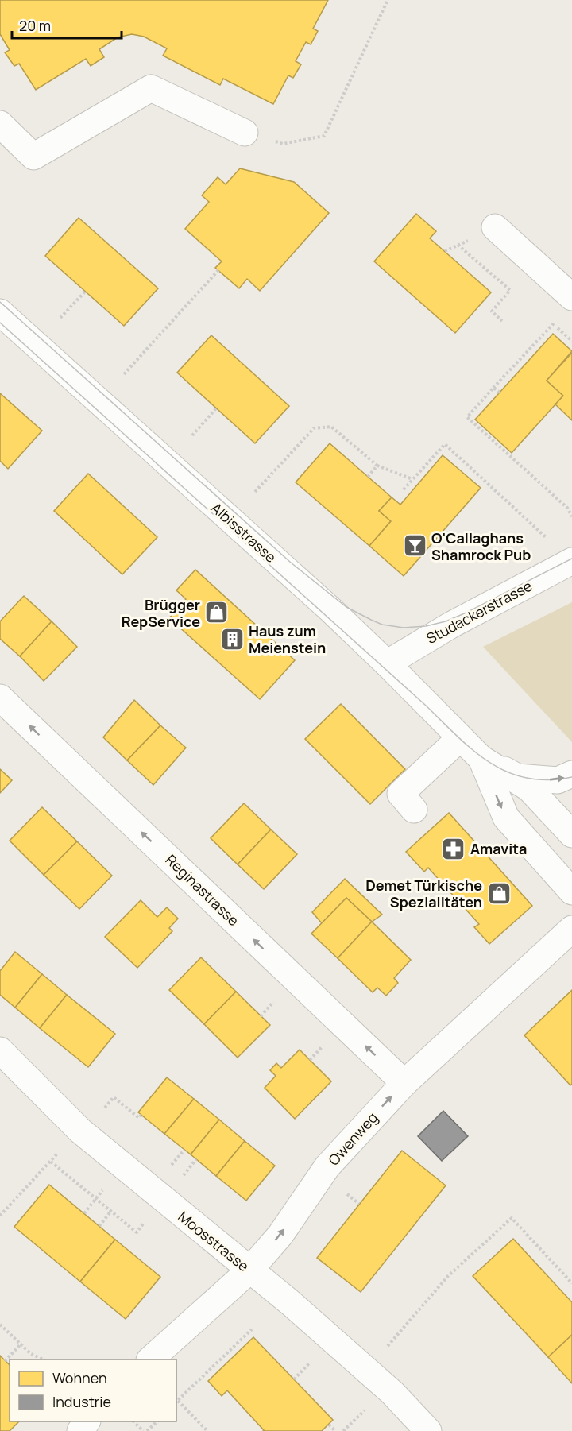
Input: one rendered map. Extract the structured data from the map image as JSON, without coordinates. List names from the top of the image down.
{
  "streets": {
    "street": [
      "Albisstrasse",
      "Studackerstrasse",
      "Reginastrasse",
      "Owenweg",
      "Moosstrasse"
    ]
  },
  "crossings": [
    ["Albisstrasse", "Studackerstrasse"],
    ["Reginastrasse", "Owenweg"],
    ["Owenweg", "Moosstrasse"]
  ],
  "one_way": ["Reginastrasse", "Owenweg"],
  "places": {
    "bar": ["O'Callaghans Shamrock Pub"],
    "shop": ["Brügger RepService", "Demet Türkische Spezialitäten"],
    "building": ["Haus zum Meienstein"],
    "pharmacy": ["Amavita"]
  },
  "legend": ["Wohnen", "Industrie"],
  "scale_bar": "20 m"
}
